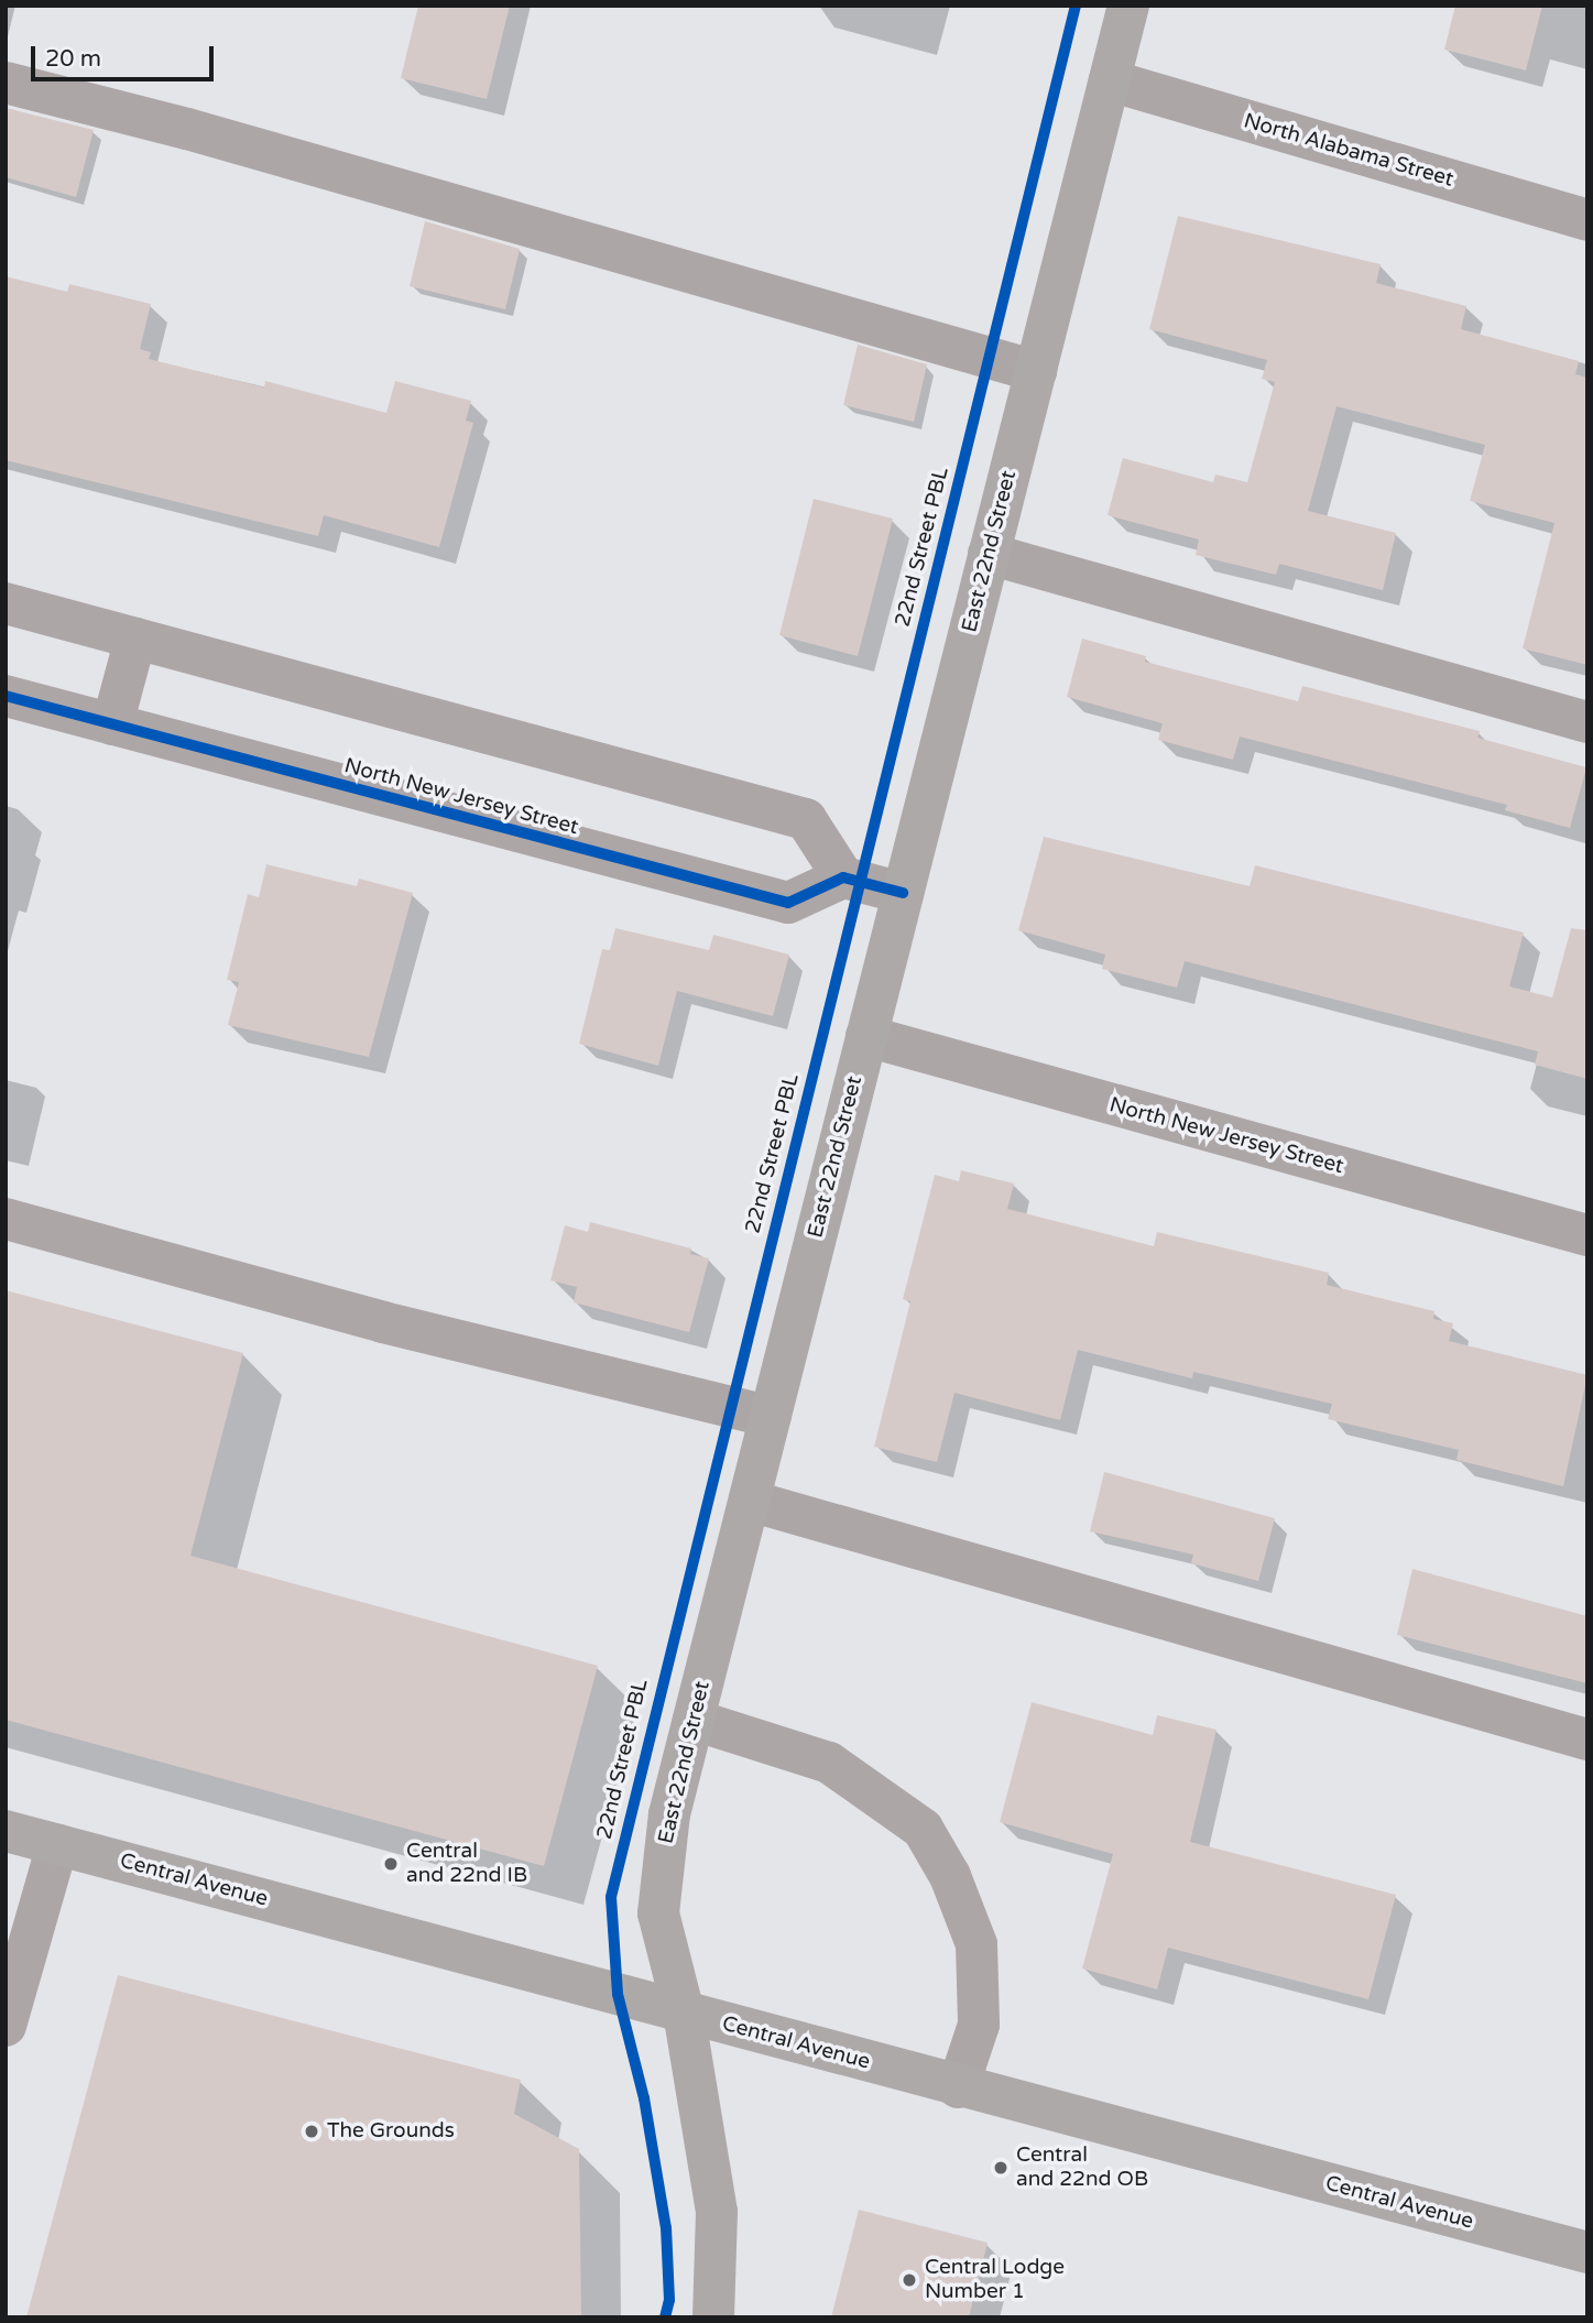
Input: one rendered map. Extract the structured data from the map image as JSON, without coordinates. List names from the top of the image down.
{
  "streets": {
    "main road": ["East 22nd Street", "Central Avenue"],
    "street": ["North Alabama Street", "North New Jersey Street"],
    "cycle path": ["22nd Street PBL"]
  },
  "crossings": [
    ["North Alabama Street", "East 22nd Street"],
    ["East 22nd Street", "North New Jersey Street"],
    ["East 22nd Street", "Central Avenue"]
  ],
  "places": [
    "Central and 22nd IB",
    "The Grounds",
    "Central and 22nd OB",
    "Central Lodge Number 1"
  ],
  "scale_bar": "20 m"
}
